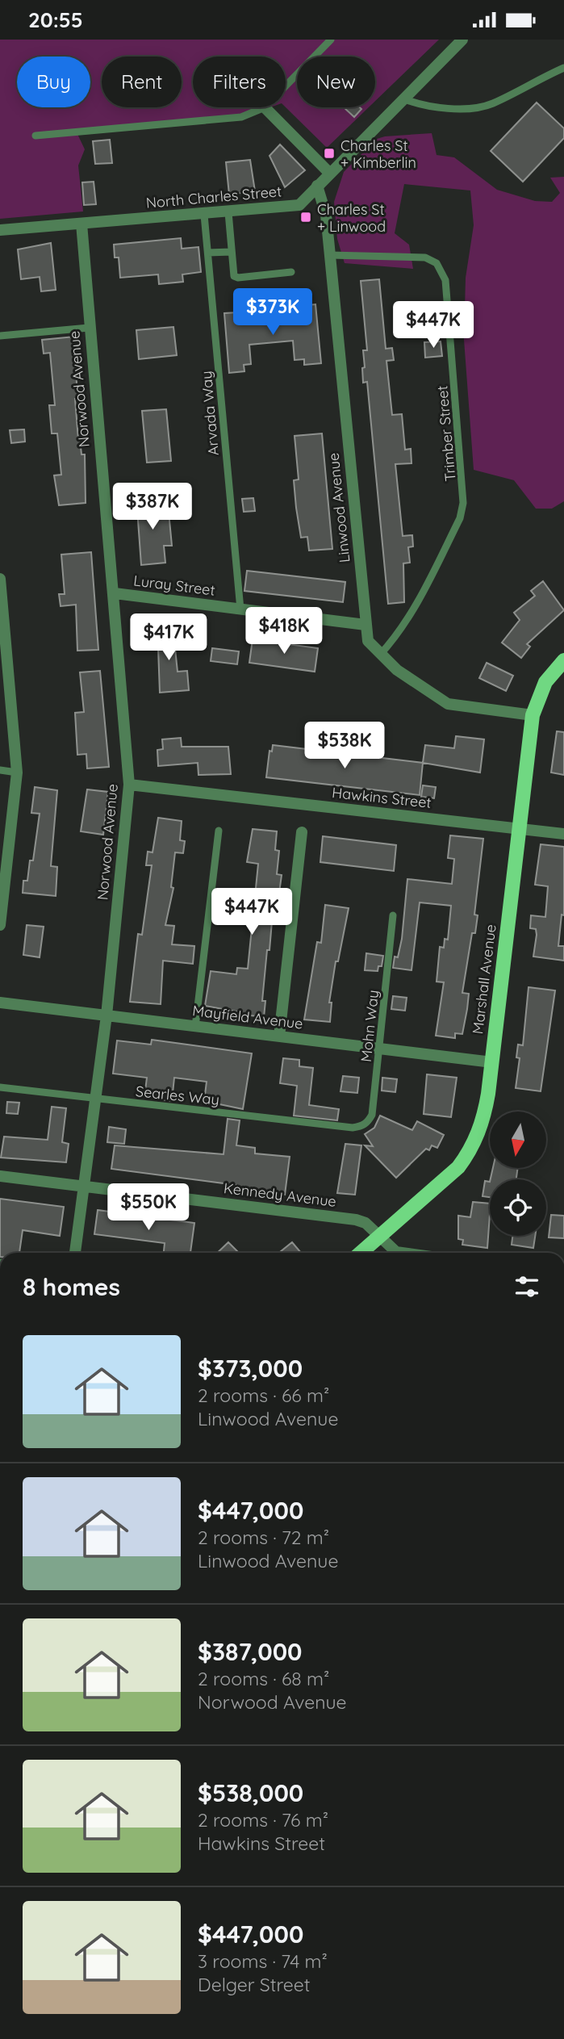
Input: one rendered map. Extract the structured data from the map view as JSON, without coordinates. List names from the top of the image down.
{
  "streets": {
    "main road": ["Marshall Avenue"],
    "street": [
      "North Charles Street",
      "Norwood Avenue",
      "Linwood Avenue",
      "Luray Street",
      "Hawkins Street",
      "Mayfield Avenue",
      "Kennedy Avenue"
    ],
    "lane": [
      "Arvada Way",
      "Trimber Street",
      "Mohn Way",
      "Searles Way"
    ]
  },
  "crossings": [
    ["North Charles Street", "Norwood Avenue"],
    ["North Charles Street", "Arvada Way"],
    ["North Charles Street", "Linwood Avenue"],
    ["Norwood Avenue", "Luray Street"],
    ["Norwood Avenue", "Hawkins Street"],
    ["Norwood Avenue", "Mayfield Avenue"],
    ["Norwood Avenue", "Searles Way"],
    ["Norwood Avenue", "Kennedy Avenue"],
    ["Arvada Way", "Luray Street"],
    ["Trimber Street", "Linwood Avenue"],
    ["Linwood Avenue", "Luray Street"],
    ["Linwood Avenue", "Marshall Avenue"],
    ["Hawkins Street", "Marshall Avenue"],
    ["Marshall Avenue", "Mayfield Avenue"],
    ["Marshall Avenue", "Kennedy Avenue"],
    ["Mayfield Avenue", "Mohn Way"],
    ["Mohn Way", "Searles Way"]
  ],
  "places": {
    "transit": ["Charles St + Kimberlin", "Charles St + Linwood"]
  },
  "north": "bottom",
  "page": {
    "status": "20:55",
    "chip": [
      "Buy",
      "Rent",
      "Filters",
      "New"
    ],
    "price": [
      "$373K",
      "$447K",
      "$387K",
      "$418K",
      "$417K",
      "$538K",
      "$447K",
      "$550K"
    ],
    "heading": "8 homes",
    "list": [
      {
        "name": "$373,000",
        "note": "2 rooms · 66 m² · Linwood Avenue"
      },
      {
        "name": "$447,000",
        "note": "2 rooms · 72 m² · Linwood Avenue"
      },
      {
        "name": "$387,000",
        "note": "2 rooms · 68 m² · Norwood Avenue"
      },
      {
        "name": "$538,000",
        "note": "2 rooms · 76 m² · Hawkins Street"
      },
      {
        "name": "$447,000",
        "note": "3 rooms · 74 m² · Delger Street"
      }
    ]
  }
}
